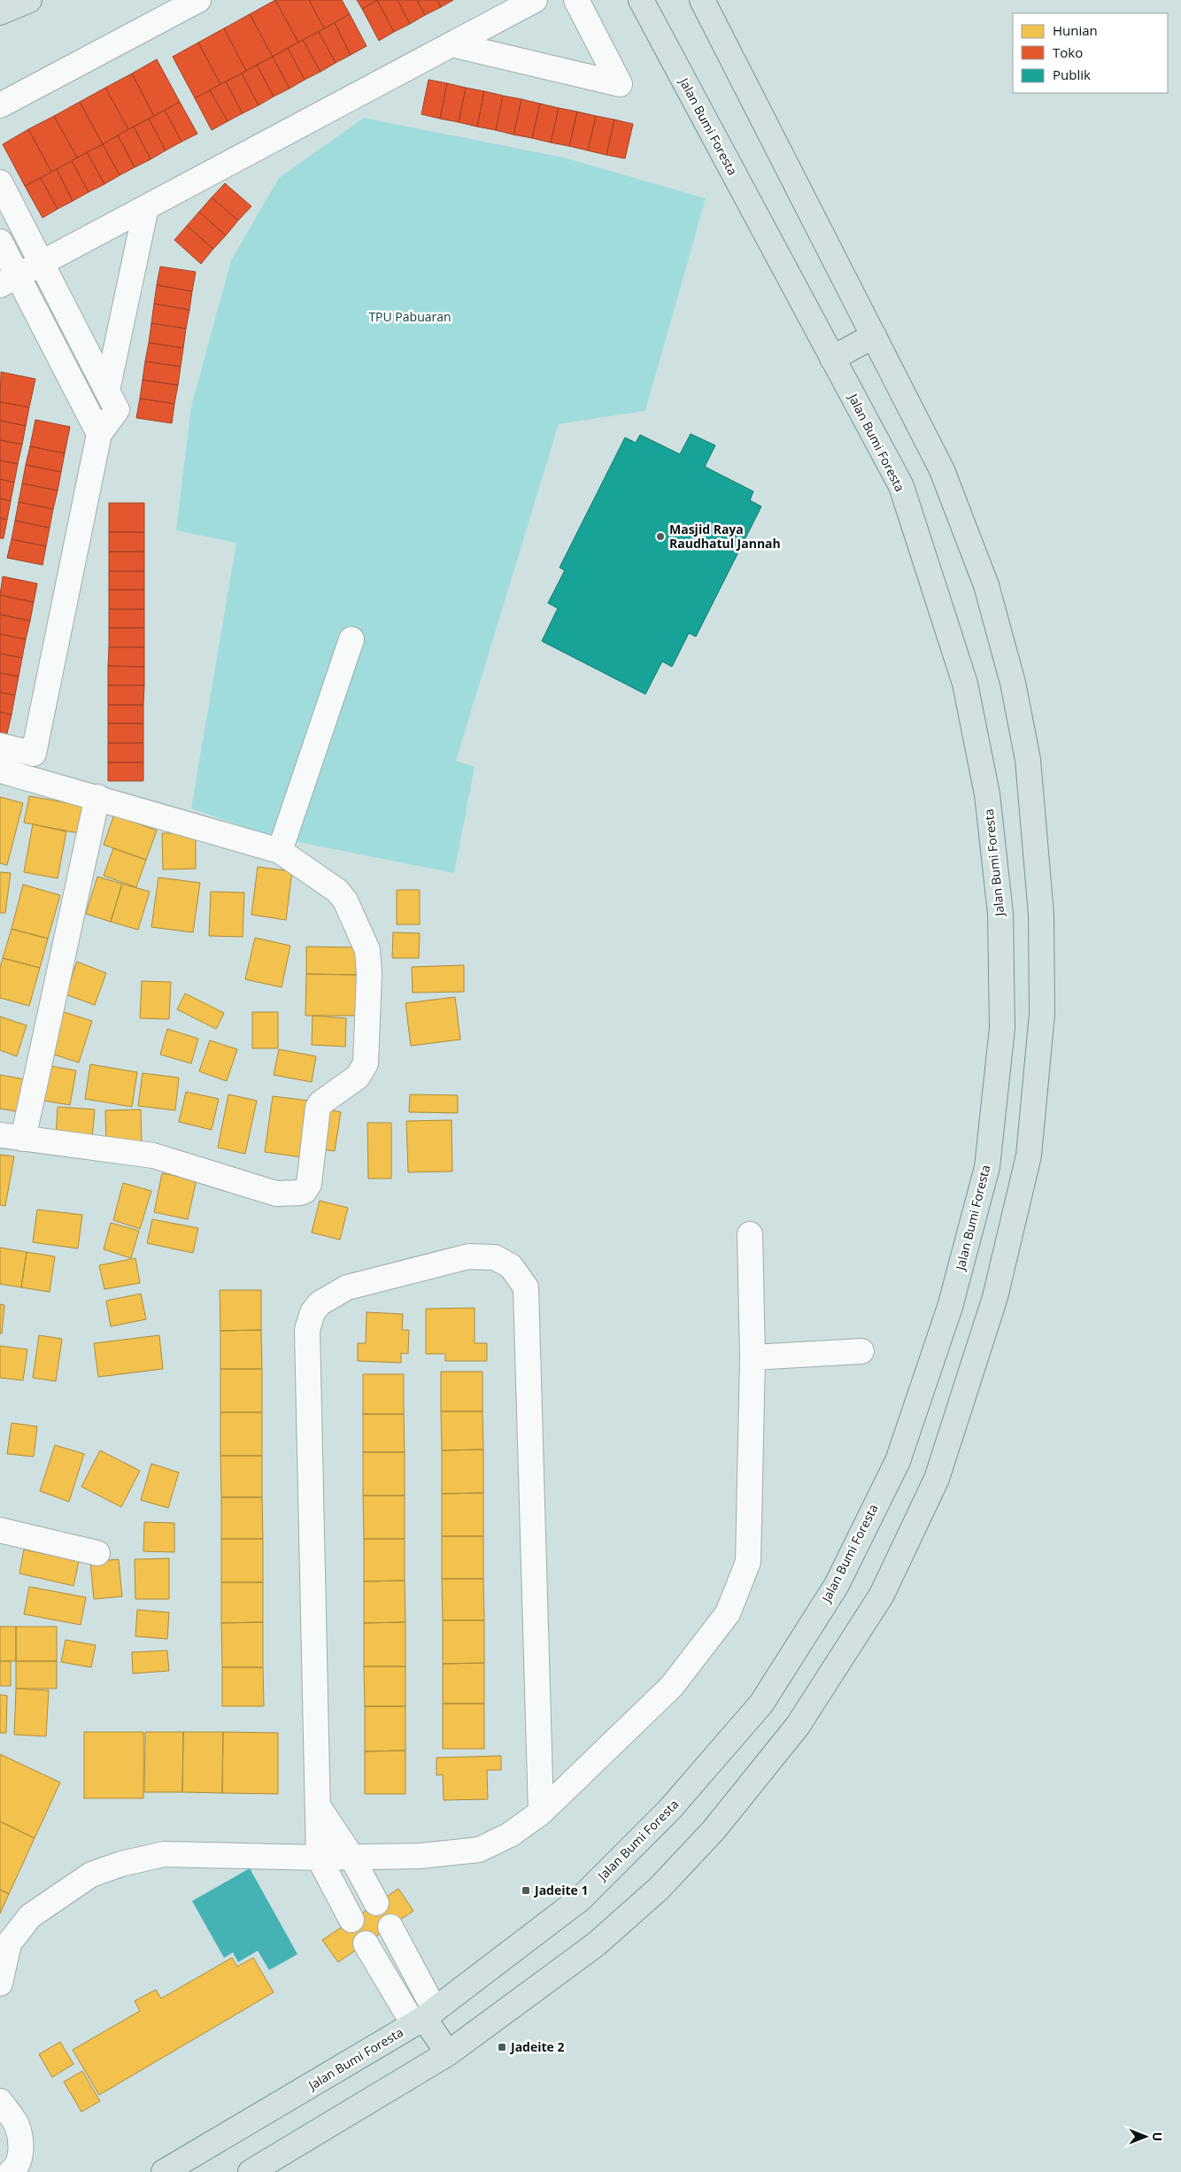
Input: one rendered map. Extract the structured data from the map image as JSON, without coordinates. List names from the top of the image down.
{
  "streets": {
    "main road": ["Jalan Bumi Foresta"]
  },
  "parks": ["TPU Pabuaran"],
  "places": {
    "other": ["Masjid Raya Raudhatul Jannah"],
    "transit": ["Jadeite 1", "Jadeite 2"]
  },
  "legend": ["Hunian", "Toko", "Publik"],
  "north": "right"
}
